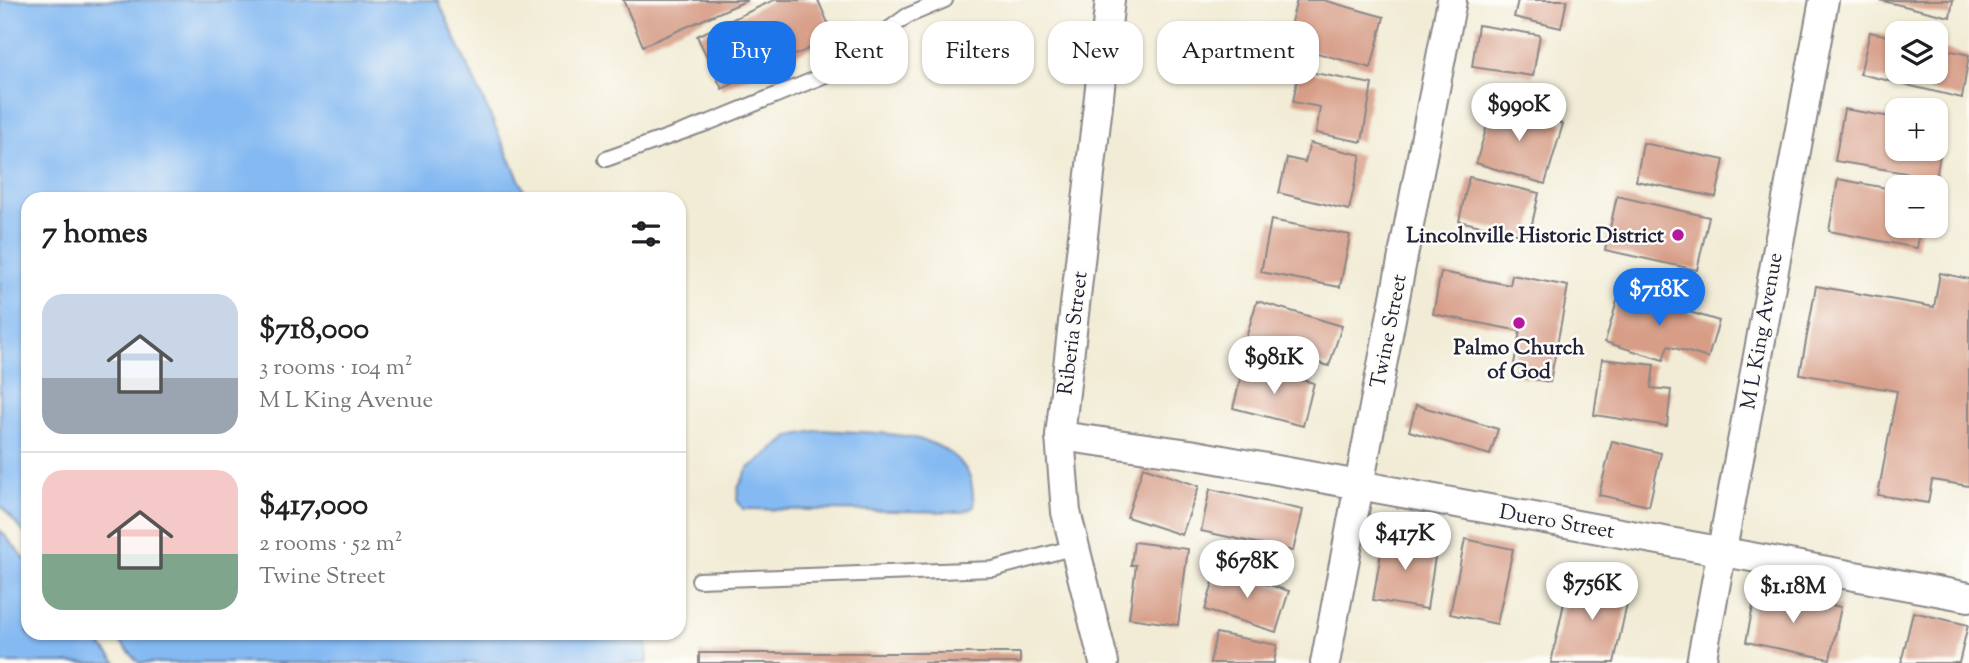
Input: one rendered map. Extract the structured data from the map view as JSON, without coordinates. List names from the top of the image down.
{
  "streets": {
    "street": [
      "Twine Street",
      "M L King Avenue",
      "Riberia Street",
      "Duero Street"
    ]
  },
  "crossings": [
    ["Twine Street", "Duero Street"],
    ["M L King Avenue", "Duero Street"],
    ["Riberia Street", "Duero Street"]
  ],
  "places": ["Lincolnville Historic District", "Palmo Church of God"],
  "page": {
    "map_buttons": ["+", "−"],
    "chip": [
      "Buy",
      "Rent",
      "Filters",
      "New",
      "Apartment"
    ],
    "price": [
      "$990K",
      "$718K",
      "$981K",
      "$417K",
      "$678K",
      "$756K",
      "$1.18M"
    ],
    "heading": "7 homes",
    "list": [
      {
        "name": "$718,000",
        "note": "3 rooms · 104 m² · M L King Avenue"
      },
      {
        "name": "$417,000",
        "note": "2 rooms · 52 m² · Twine Street"
      }
    ]
  }
}
